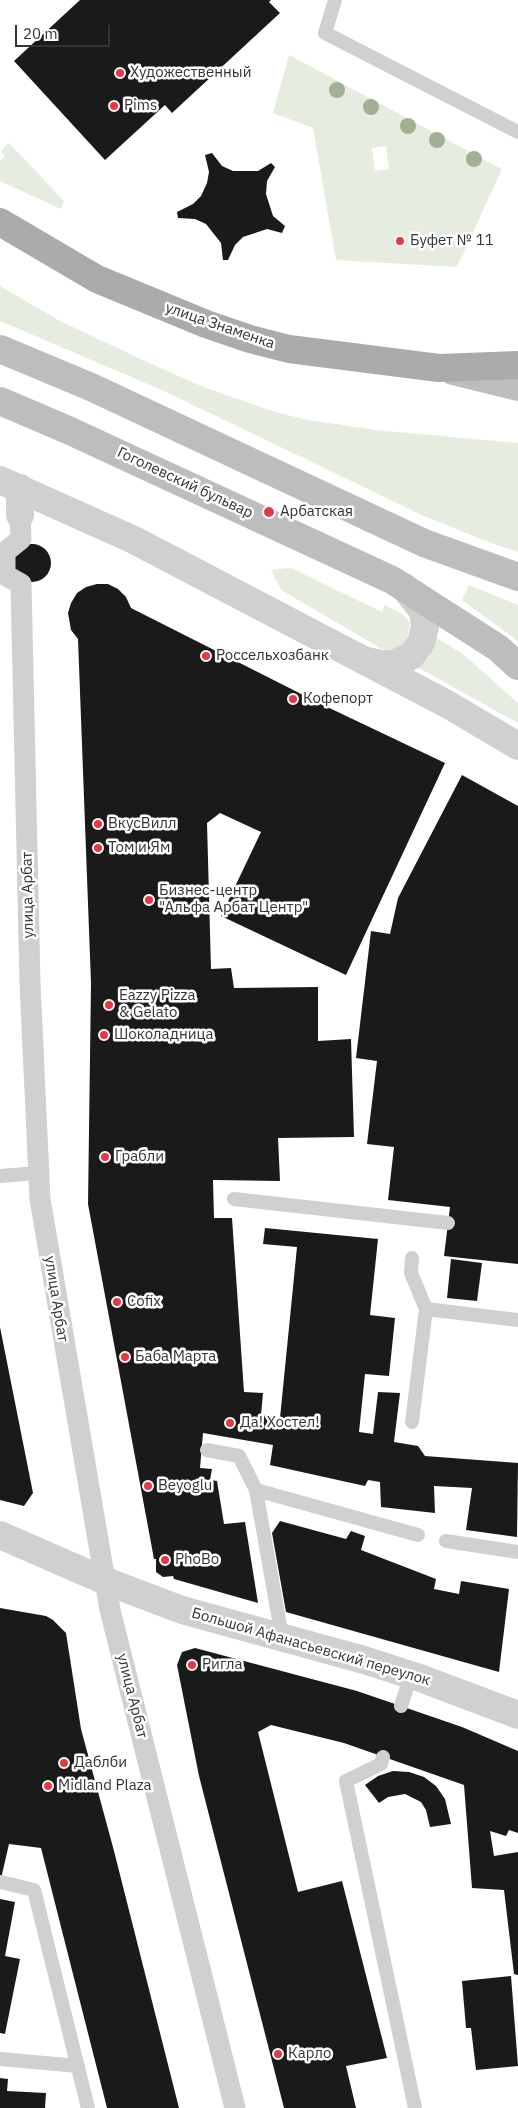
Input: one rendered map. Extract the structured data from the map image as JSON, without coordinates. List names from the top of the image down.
{
  "streets": {
    "main road": ["улица Знаменка", "Гоголевский бульвар"],
    "street": ["улица Арбат", "Большой Афанасьевский переулок"]
  },
  "crossings": [
    ["улица Арбат", "Большой Афанасьевский переулок"]
  ],
  "places": [
    "Художественный",
    "Pims",
    "Буфет № 11",
    "Арбатская",
    "Россельхозбанк",
    "Кофепорт",
    "ВкусВилл",
    "Том и Ям",
    "Бизнес-центр \"Альфа Арбат Центр\"",
    "Eazzy Pizza & Gelato",
    "Шоколадница",
    "Грабли",
    "Cofix",
    "Баба Марта",
    "Да! Хостел!",
    "Beyoglu",
    "PhoBo",
    "Ригла",
    "Даблби",
    "Midland Plaza",
    "Карло"
  ],
  "scale_bar": "20 m"
}
